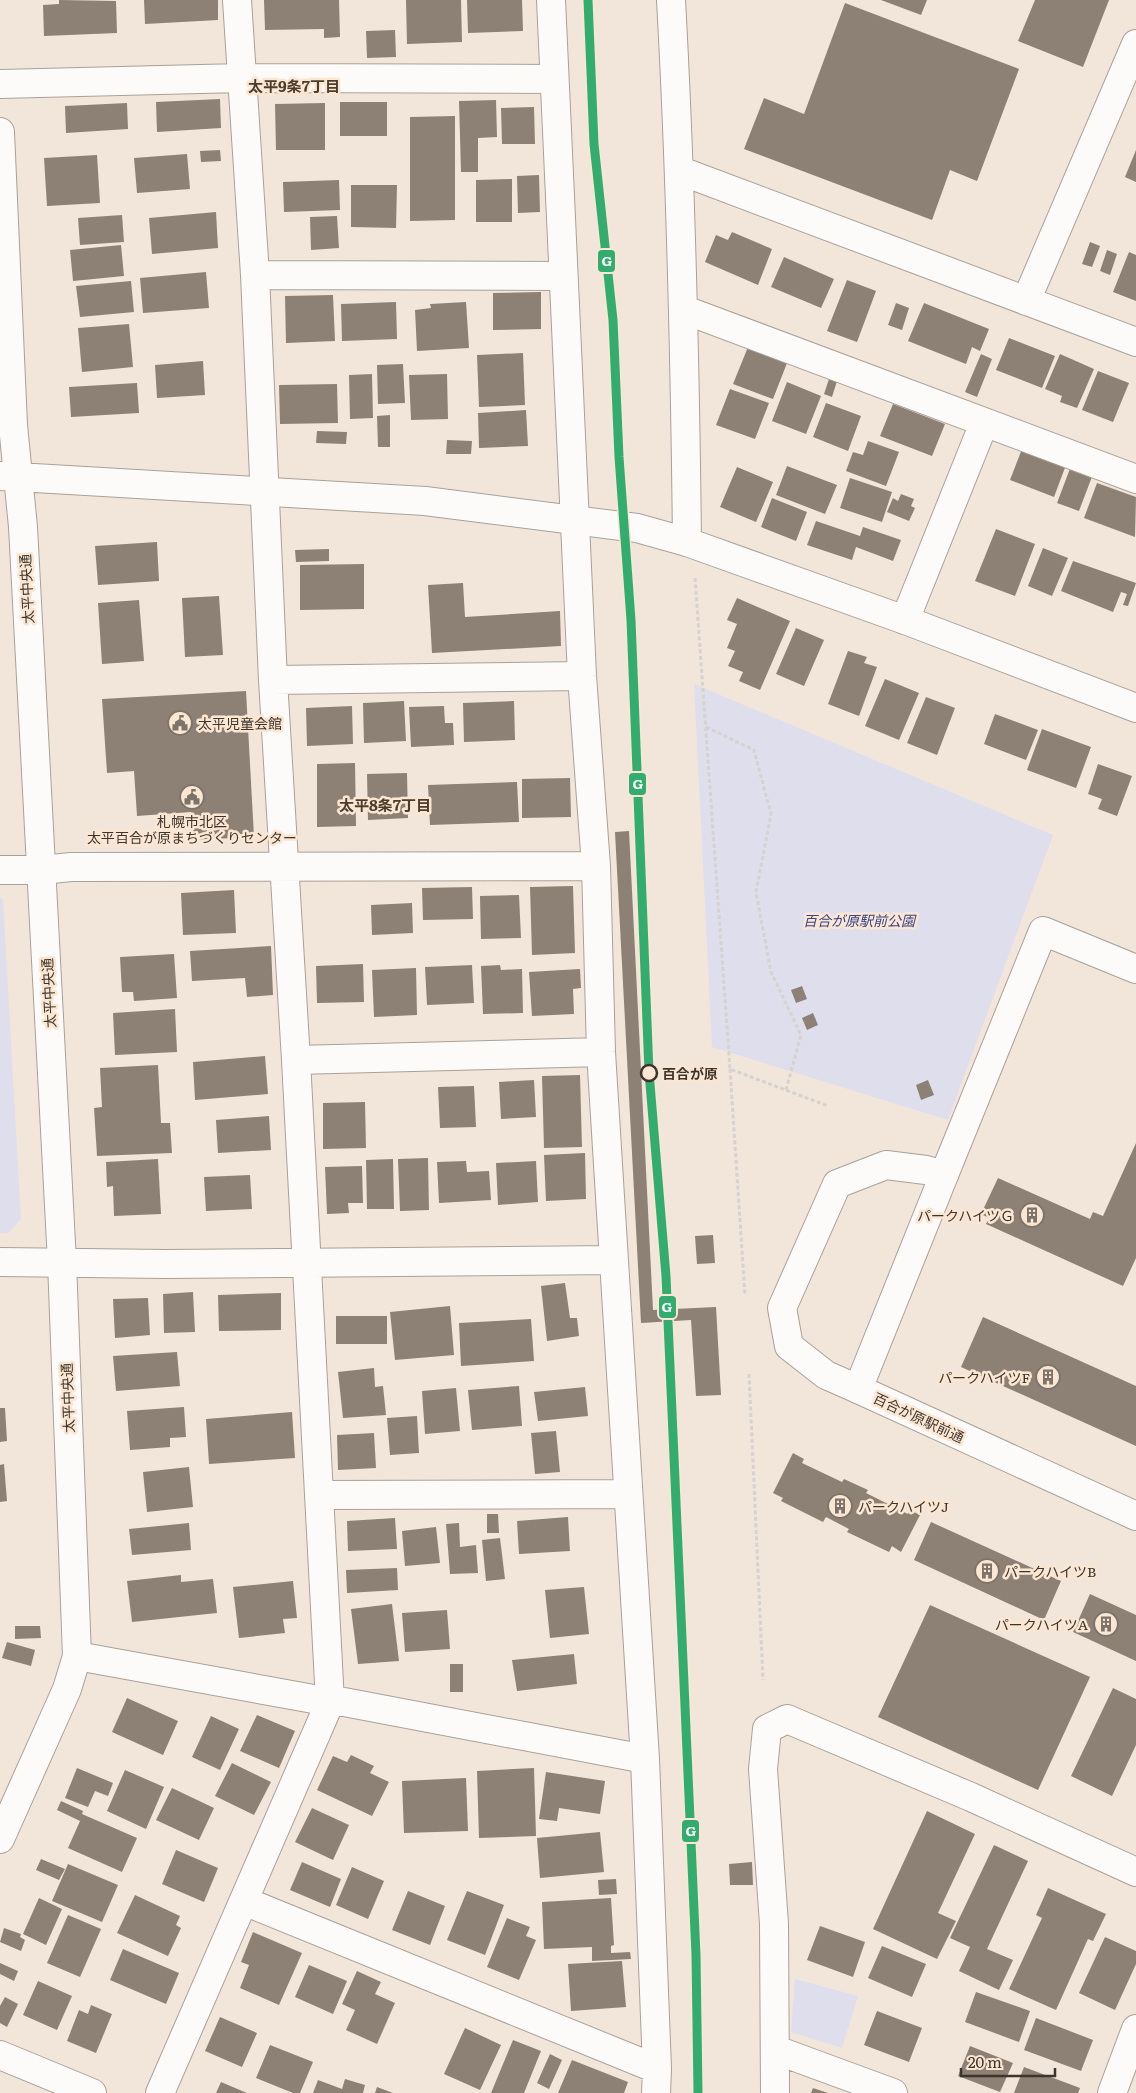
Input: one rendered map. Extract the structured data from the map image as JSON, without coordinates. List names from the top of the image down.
{
  "streets": {
    "street": ["太平中央通", "百合が原駅前通"]
  },
  "districts": ["太平9条7丁目", "太平8条7丁目"],
  "parks": ["百合が原駅前公園"],
  "places": {
    "public building": ["太平児童会館", "札幌市北区 太平百合が原まちづくりセンター"],
    "other": ["百合が原"],
    "building": [
      "パークハイツＧ",
      "パークハイツF",
      "パークハイツJ",
      "パークハイツB",
      "パークハイツA"
    ]
  },
  "lines": ["transit line G"],
  "scale_bar": "20 m"
}
